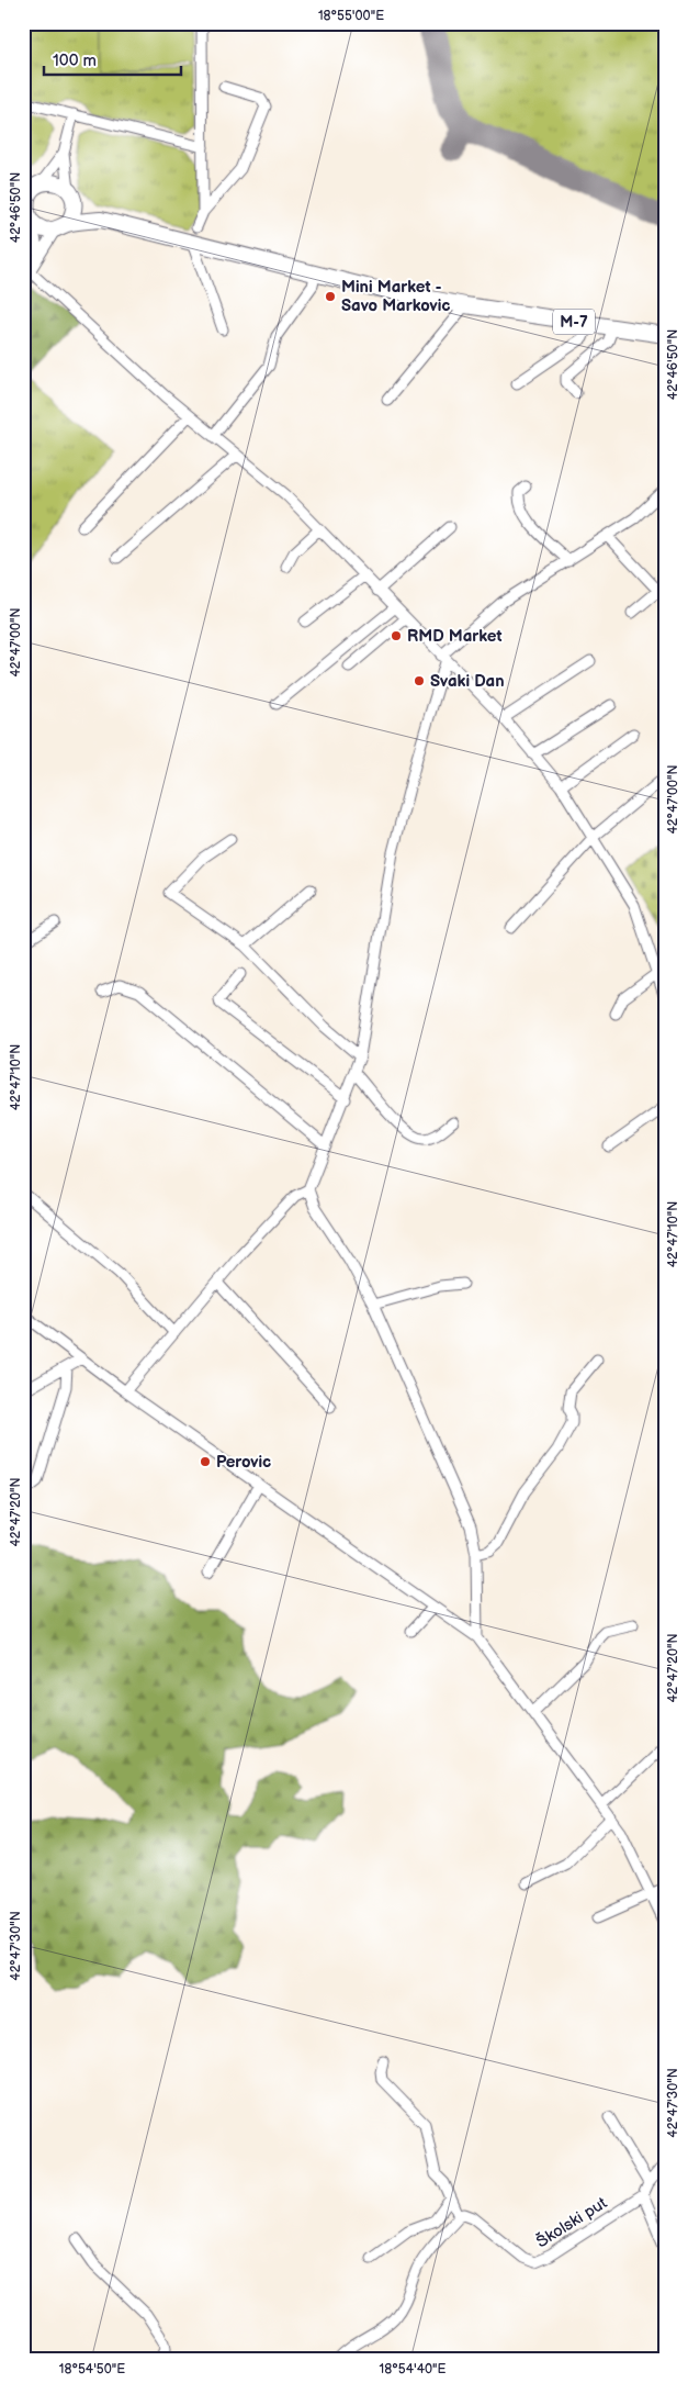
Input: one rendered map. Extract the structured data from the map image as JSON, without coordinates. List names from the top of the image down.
{
  "streets": {
    "main road": ["M-7"],
    "street": ["Školski put"]
  },
  "places": [
    "Mini Market - Savo Markovic",
    "RMD Market",
    "Svaki Dan",
    "Perovic"
  ],
  "scale_bar": "100 m",
  "coordinates": [
    "18°55'00\"E",
    "42°46'50\"N",
    "42°47'00\"N",
    "42°47'10\"N",
    "42°47'20\"N",
    "42°47'30\"N",
    "18°54'50\"E",
    "18°54'40\"E"
  ]
}
